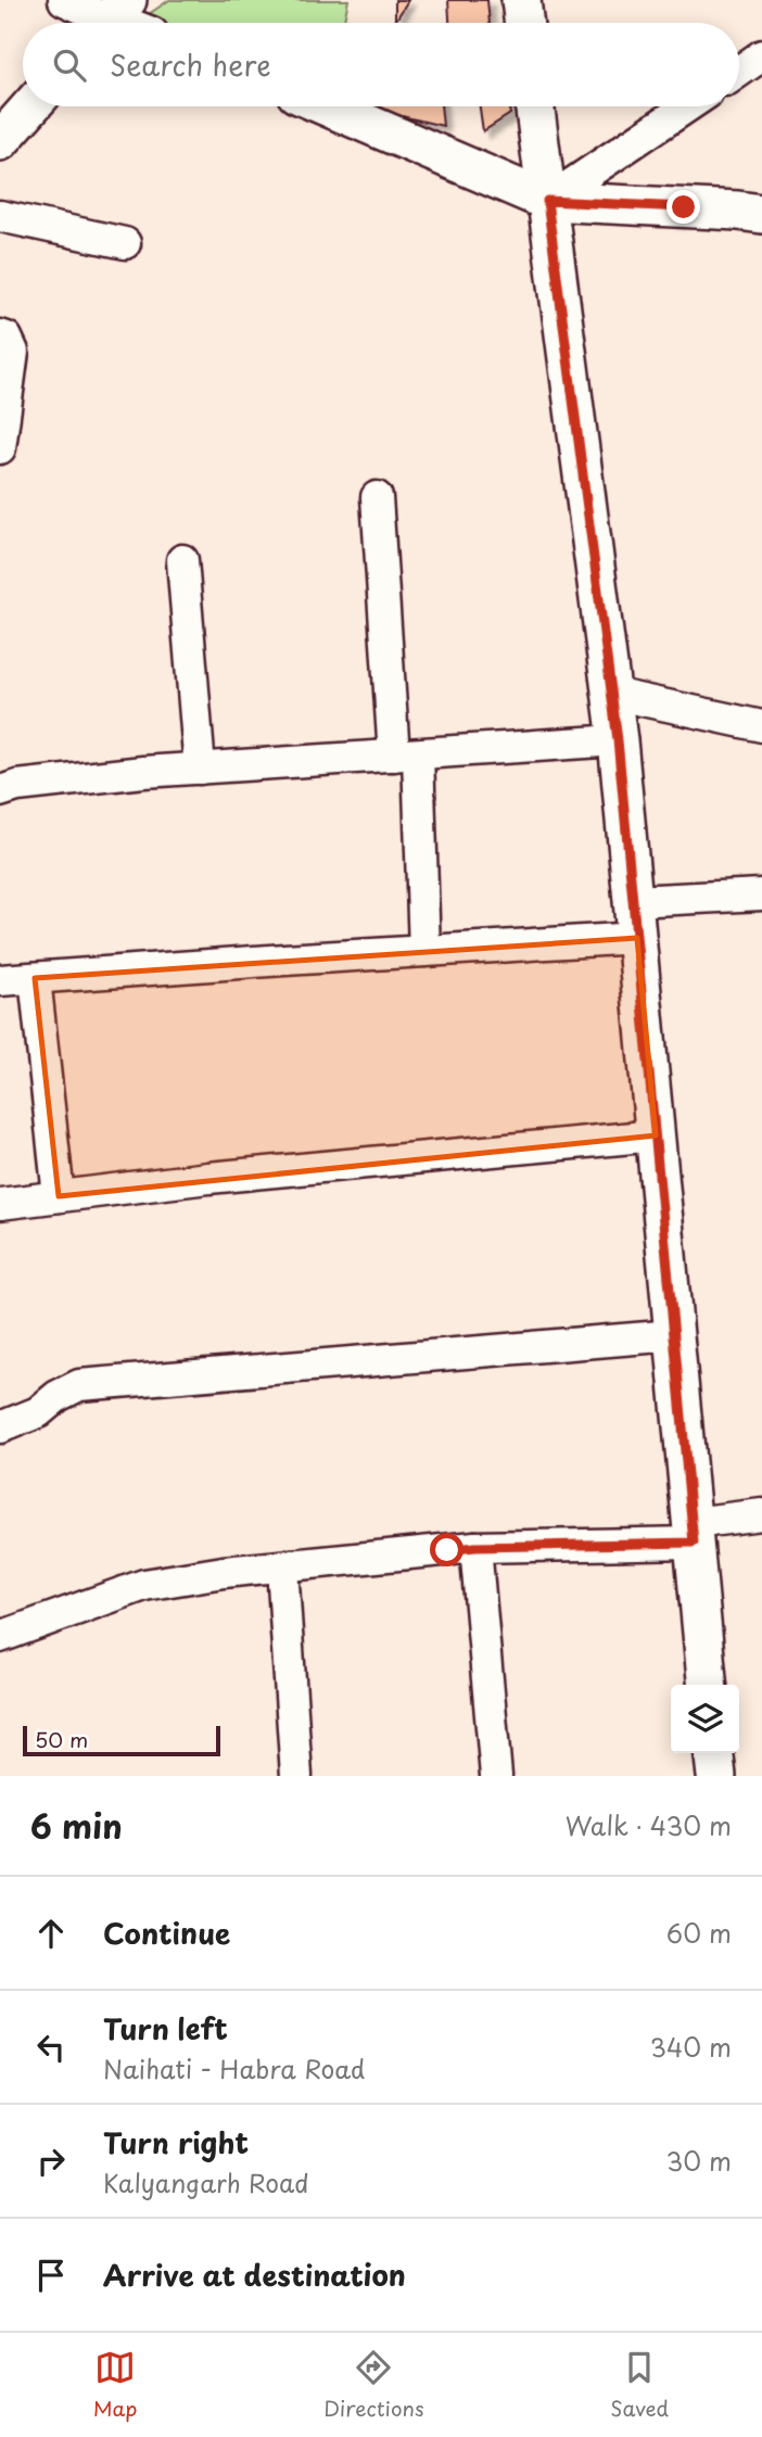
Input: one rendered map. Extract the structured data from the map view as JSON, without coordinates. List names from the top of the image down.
{
  "scale_bar": "50 m",
  "page": {
    "search": "Search here",
    "scale": "50 m",
    "heading": ["6 min", "Walk · 430 m"],
    "list": [
      ["Continue", "60 m"],
      ["Turn left", "Naihati - Habra Road", "340 m"],
      ["Turn right", "Kalyangarh Road", "30 m"],
      "Arrive at destination"
    ],
    "nav": ["Map", "Directions", "Saved"]
  }
}
